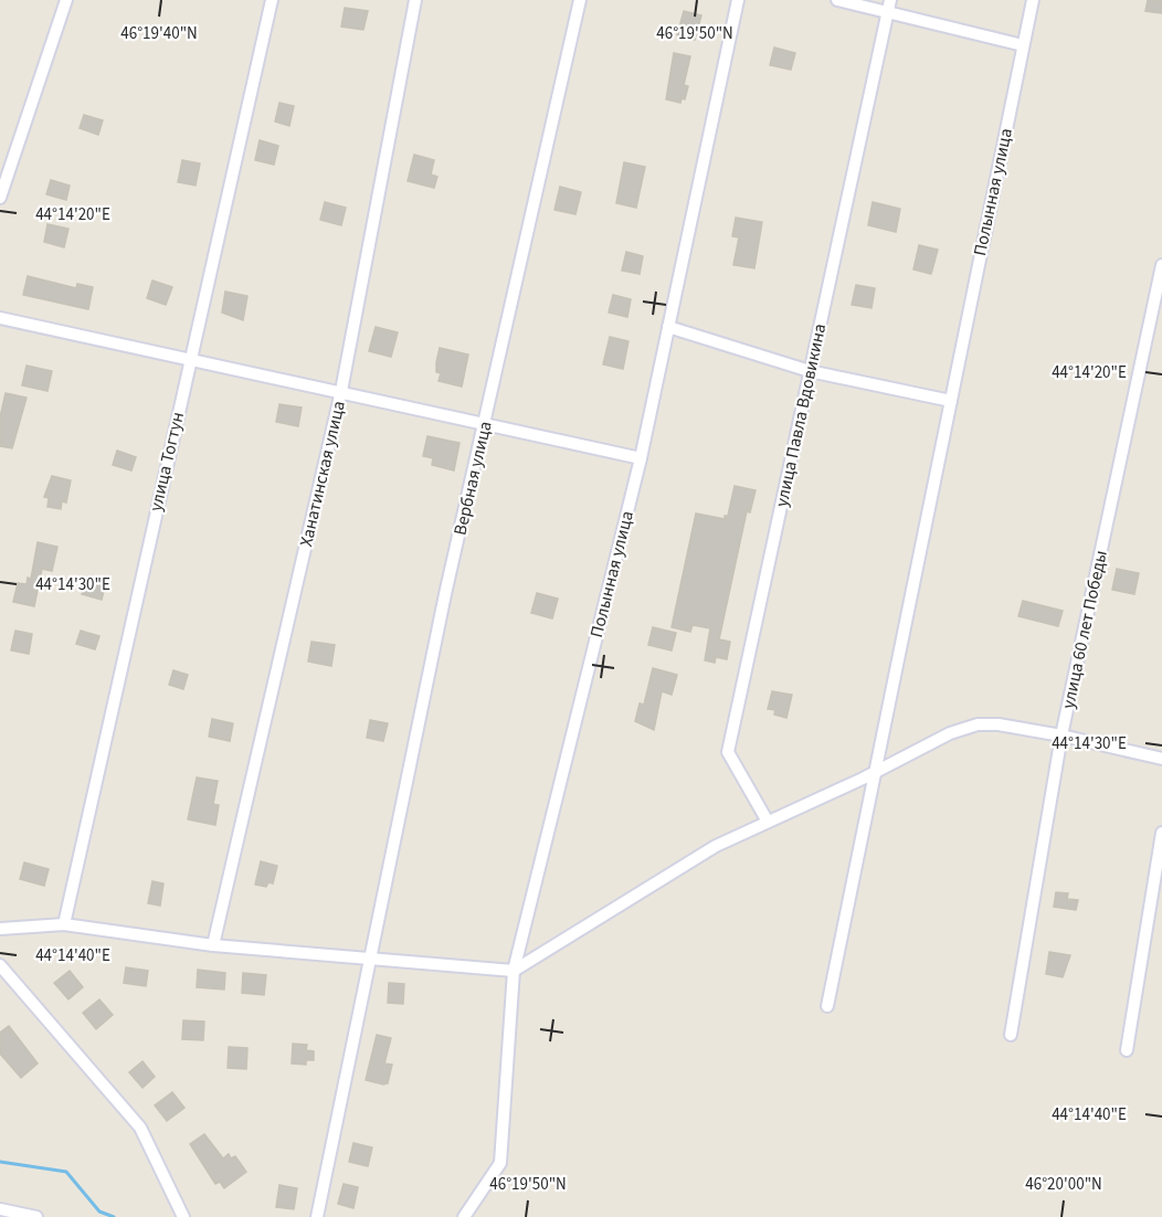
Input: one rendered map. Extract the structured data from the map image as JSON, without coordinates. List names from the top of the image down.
{
  "streets": {
    "street": [
      "Полынная улица",
      "улица Павла Вдовикина",
      "улица Тогтун",
      "Ханатинская улица",
      "Вербная улица",
      "улица 60 лет Победы"
    ]
  },
  "coordinates": [
    "46°19'40\"N",
    "46°19'50\"N",
    "44°14'20\"E",
    "44°14'30\"E",
    "44°14'40\"E",
    "46°20'00\"N"
  ]
}
